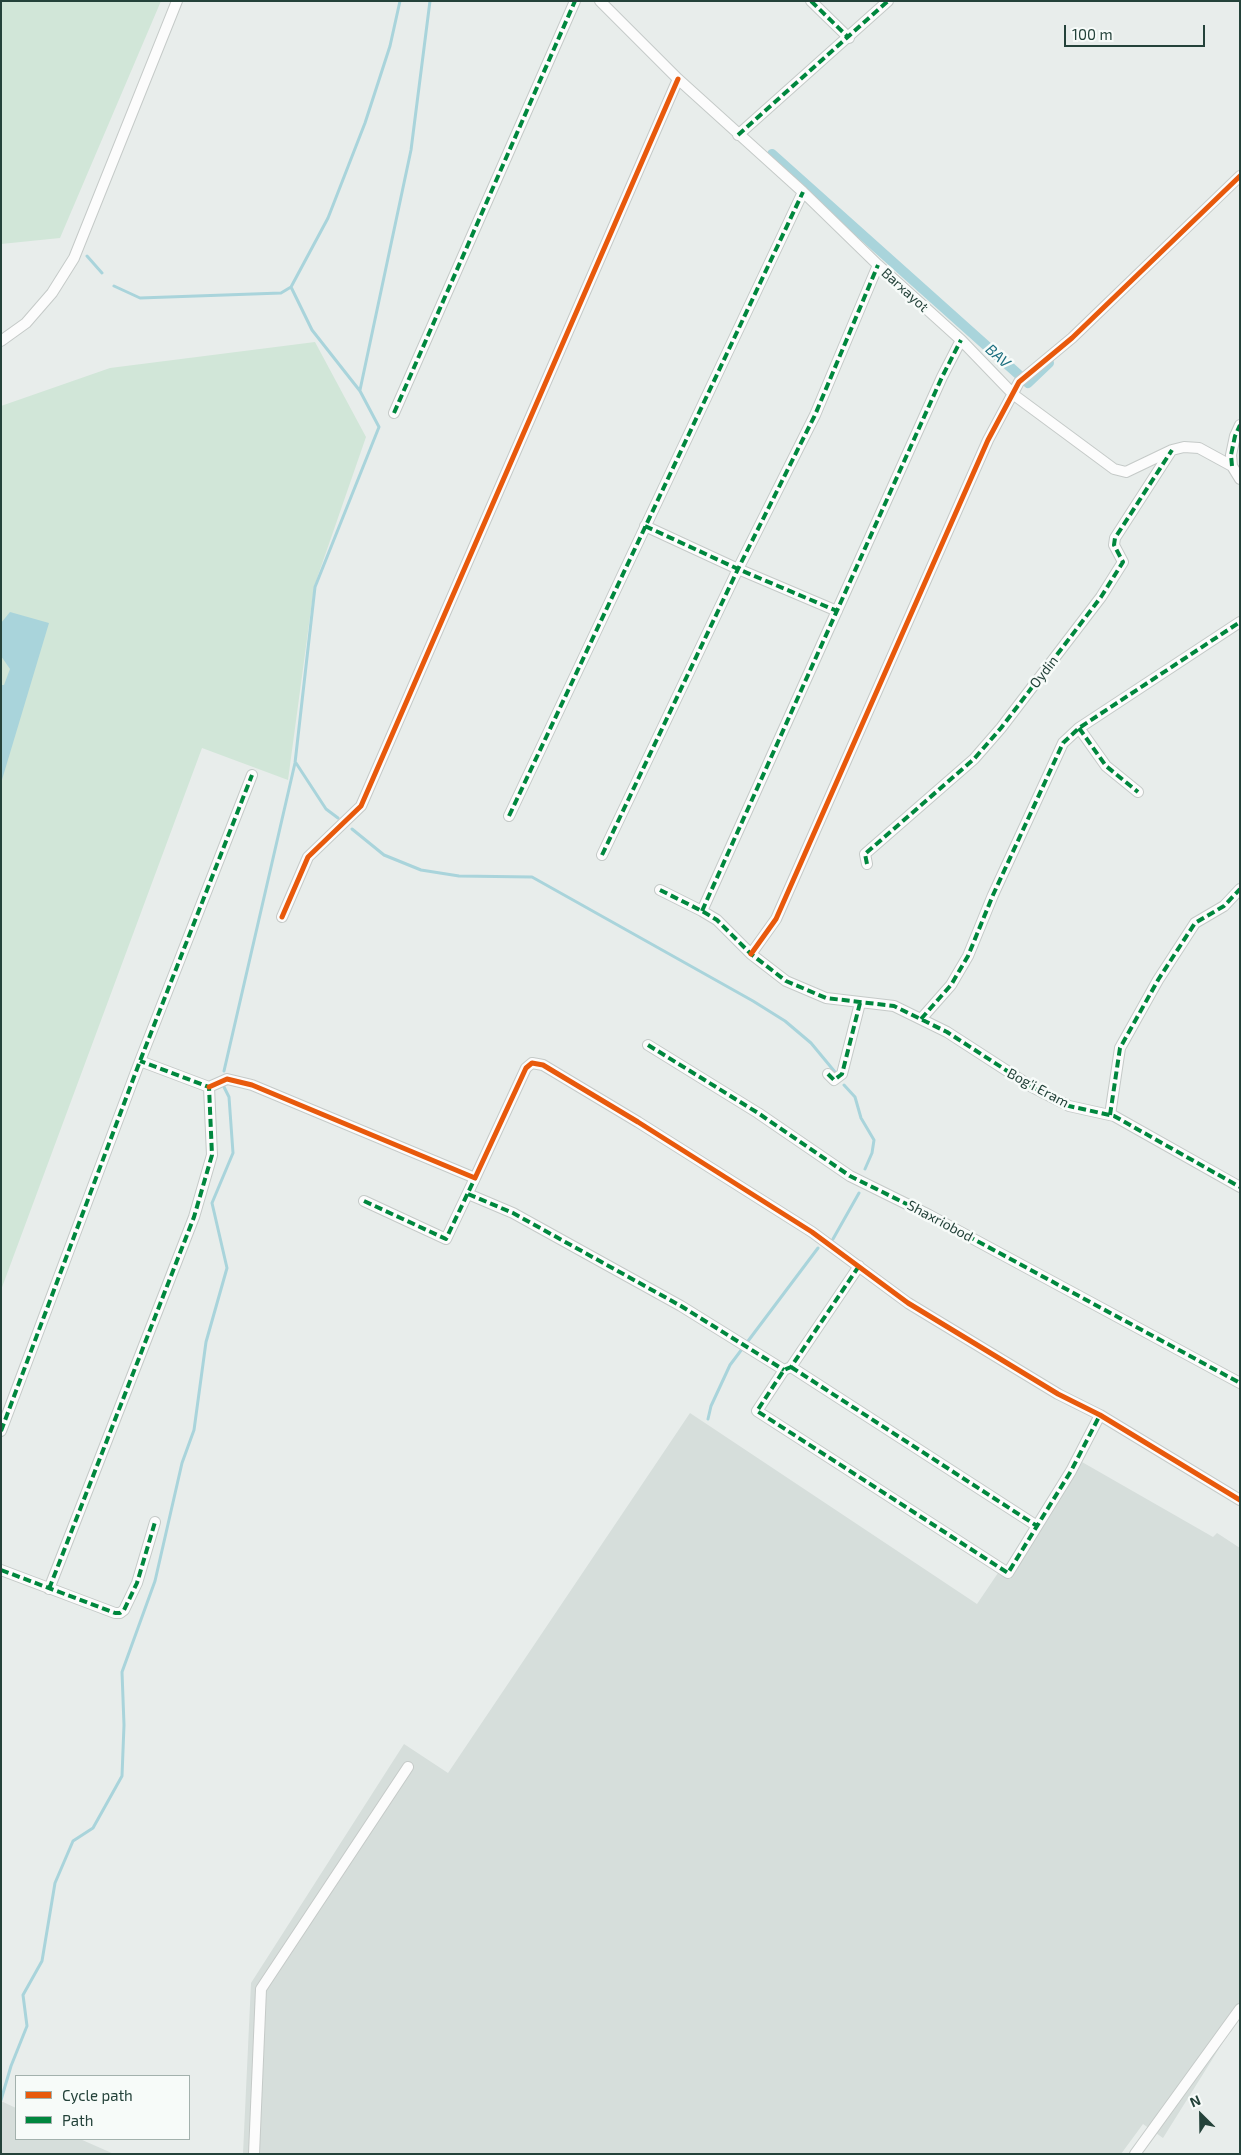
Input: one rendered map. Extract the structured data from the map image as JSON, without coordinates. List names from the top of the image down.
{
  "streets": {
    "street": [
      "Barxayot",
      "Oydin",
      "Bog'i Eram",
      "Shaxriobod"
    ]
  },
  "crossings": [
    ["Barxayot", "Oydin"]
  ],
  "water": ["BAV"],
  "legend": ["Cycle path", "Path"],
  "scale_bar": "100 m",
  "north": "top left"
}
